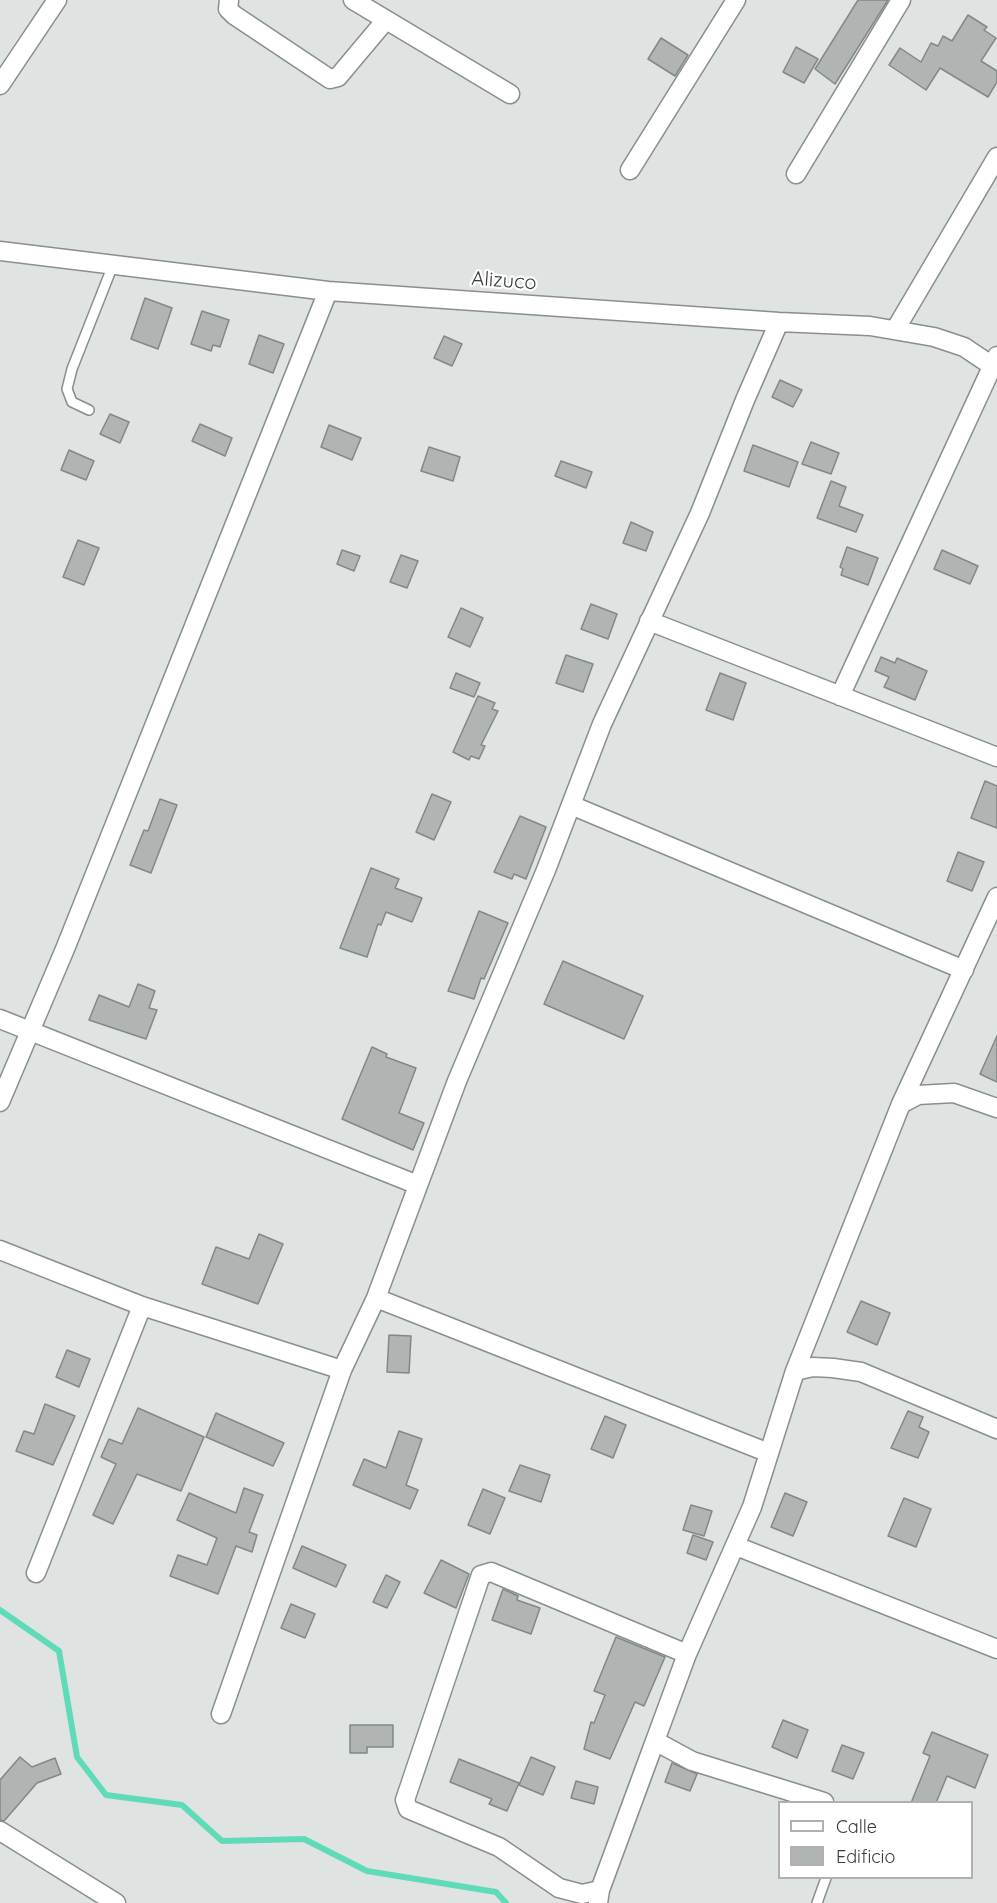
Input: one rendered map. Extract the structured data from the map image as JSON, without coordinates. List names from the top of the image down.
{
  "streets": {
    "street": ["Alizuco"]
  },
  "legend": ["Calle", "Edificio"]
}
